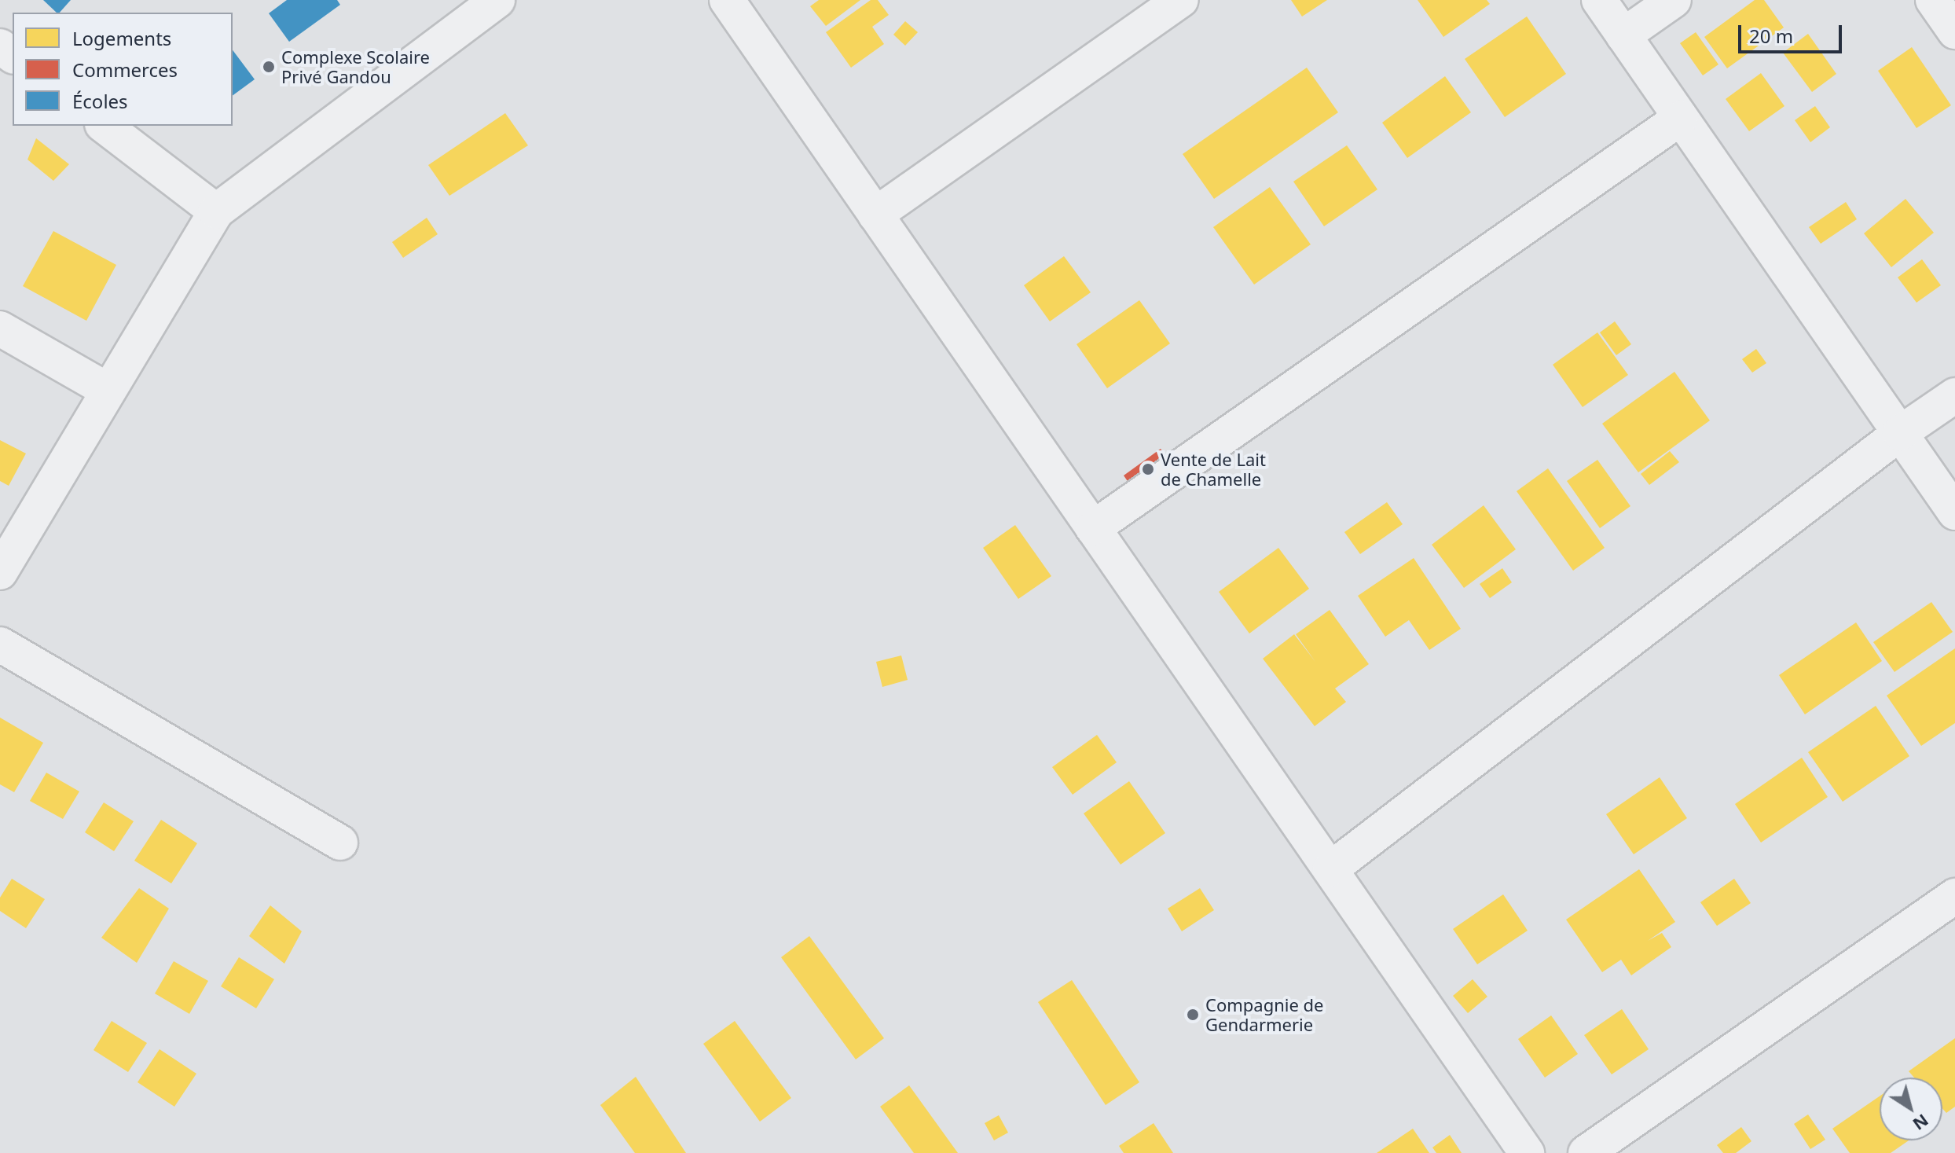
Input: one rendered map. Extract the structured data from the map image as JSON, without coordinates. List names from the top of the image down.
{
  "places": ["Complexe Scolaire Privé Gandou", "Vente de Lait de Chamelle", "Compagnie de Gendarmerie"],
  "legend": ["Logements", "Commerces", "Écoles"],
  "scale_bar": "20 m",
  "north": "bottom right"
}
